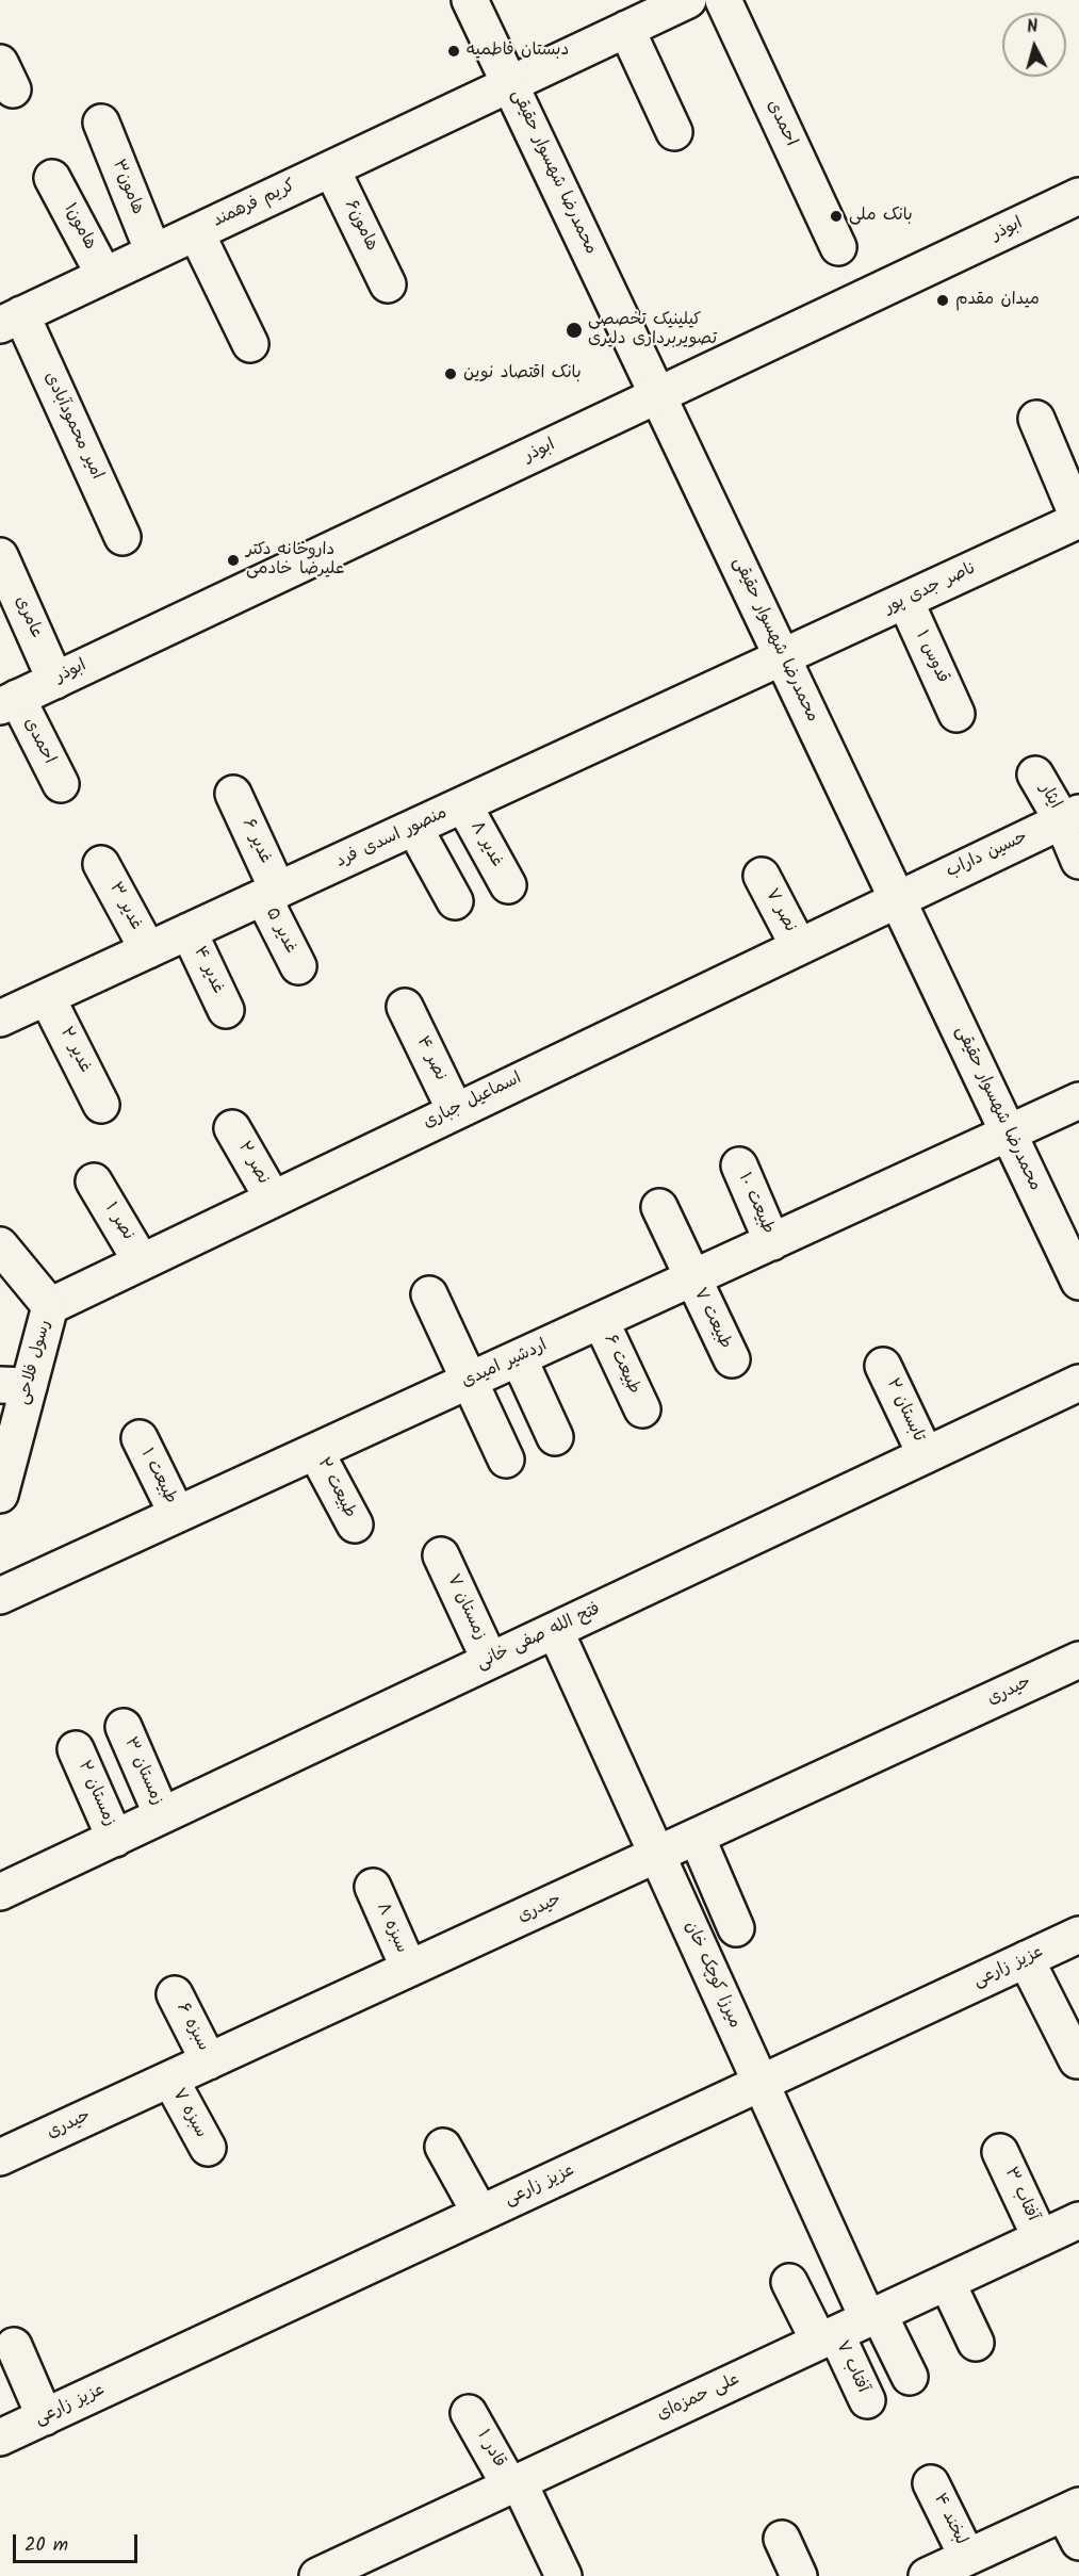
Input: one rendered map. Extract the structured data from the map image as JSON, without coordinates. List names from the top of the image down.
{
  "streets": {
    "street": [
      "احمدی",
      "محمدرضا شهسوار حقیقی",
      "هامون۳",
      "کریم فرهمند",
      "هامون۶",
      "هامون۱",
      "ابوذر",
      "امیر محمودآبادی",
      "ناصر جدی پور",
      "عامری",
      "قدوس ۱",
      "ایثار",
      "منصور اسدی فرد",
      "غدیر ۶",
      "غدیر ۸",
      "حسین داراب",
      "غدیر ۳",
      "نصر ۷",
      "غدیر ۵",
      "غدیر ۴",
      "غدیر ۲",
      "نصر ۴",
      "اسماعیل جباری",
      "نصر ۲",
      "طبیعت ۱۰",
      "نصر ۱",
      "طبیعت ۷",
      "رسول فلاحی",
      "اردشیر امیدی",
      "طبیعت ۶",
      "تابستان ۲",
      "طبیعت ۱",
      "طبیعت ۲",
      "زمستان ۷",
      "فتح الله صفی خانی",
      "حیدری",
      "زمستان ۳",
      "زمستان ۲",
      "سبزه ۸",
      "عزیز زارعی",
      "میرزا کوچک خان",
      "سبزه ۶",
      "سبزه ۷",
      "آفتاب ۳",
      "آفتاب ۷",
      "علی حمزه‌ای",
      "قادر ۱",
      "لبخند ۴"
    ]
  },
  "crossings": [
    ["احمدی", "ابوذر"],
    ["محمدرضا شهسوار حقیقی", "کریم فرهمند"],
    ["محمدرضا شهسوار حقیقی", "ابوذر"],
    ["محمدرضا شهسوار حقیقی", "ناصر جدی پور"],
    ["محمدرضا شهسوار حقیقی", "منصور اسدی فرد"],
    ["محمدرضا شهسوار حقیقی", "حسین داراب"],
    ["محمدرضا شهسوار حقیقی", "اسماعیل جباری"],
    ["محمدرضا شهسوار حقیقی", "اردشیر امیدی"],
    ["هامون۳", "کریم فرهمند"],
    ["کریم فرهمند", "هامون۶"],
    ["کریم فرهمند", "هامون۱"],
    ["کریم فرهمند", "امیر محمودآبادی"],
    ["ابوذر", "عامری"],
    ["ناصر جدی پور", "قدوس ۱"],
    ["ناصر جدی پور", "منصور اسدی فرد"],
    ["ایثار", "حسین داراب"],
    ["منصور اسدی فرد", "غدیر ۶"],
    ["منصور اسدی فرد", "غدیر ۸"],
    ["منصور اسدی فرد", "غدیر ۳"],
    ["منصور اسدی فرد", "غدیر ۵"],
    ["منصور اسدی فرد", "غدیر ۴"],
    ["منصور اسدی فرد", "غدیر ۲"],
    ["غدیر ۶", "غدیر ۵"],
    ["حسین داراب", "اسماعیل جباری"],
    ["نصر ۷", "اسماعیل جباری"],
    ["نصر ۴", "اسماعیل جباری"],
    ["اسماعیل جباری", "نصر ۲"],
    ["اسماعیل جباری", "نصر ۱"],
    ["اسماعیل جباری", "رسول فلاحی"],
    ["طبیعت ۱۰", "اردشیر امیدی"],
    ["طبیعت ۷", "اردشیر امیدی"],
    ["اردشیر امیدی", "طبیعت ۶"],
    ["اردشیر امیدی", "طبیعت ۱"],
    ["اردشیر امیدی", "طبیعت ۲"],
    ["تابستان ۲", "فتح الله صفی خانی"],
    ["زمستان ۷", "فتح الله صفی خانی"],
    ["فتح الله صفی خانی", "زمستان ۳"],
    ["فتح الله صفی خانی", "زمستان ۲"],
    ["فتح الله صفی خانی", "میرزا کوچک خان"],
    ["حیدری", "سبزه ۸"],
    ["حیدری", "میرزا کوچک خان"],
    ["حیدری", "سبزه ۶"],
    ["حیدری", "سبزه ۷"],
    ["عزیز زارعی", "میرزا کوچک خان"],
    ["میرزا کوچک خان", "علی حمزه‌ای"],
    ["آفتاب ۳", "علی حمزه‌ای"],
    ["آفتاب ۷", "علی حمزه‌ای"],
    ["علی حمزه‌ای", "قادر ۱"]
  ],
  "places": [
    "دبستان فاطمیه",
    "بانک ملی",
    "میدان مقدم",
    "کیلینیک تخصصی تصویربرداری دلیری",
    "بانک اقتصاد نوین",
    "داروخانه دکتر علیرضا خادمی"
  ],
  "scale_bar": "20 m",
  "north": "top"
}
